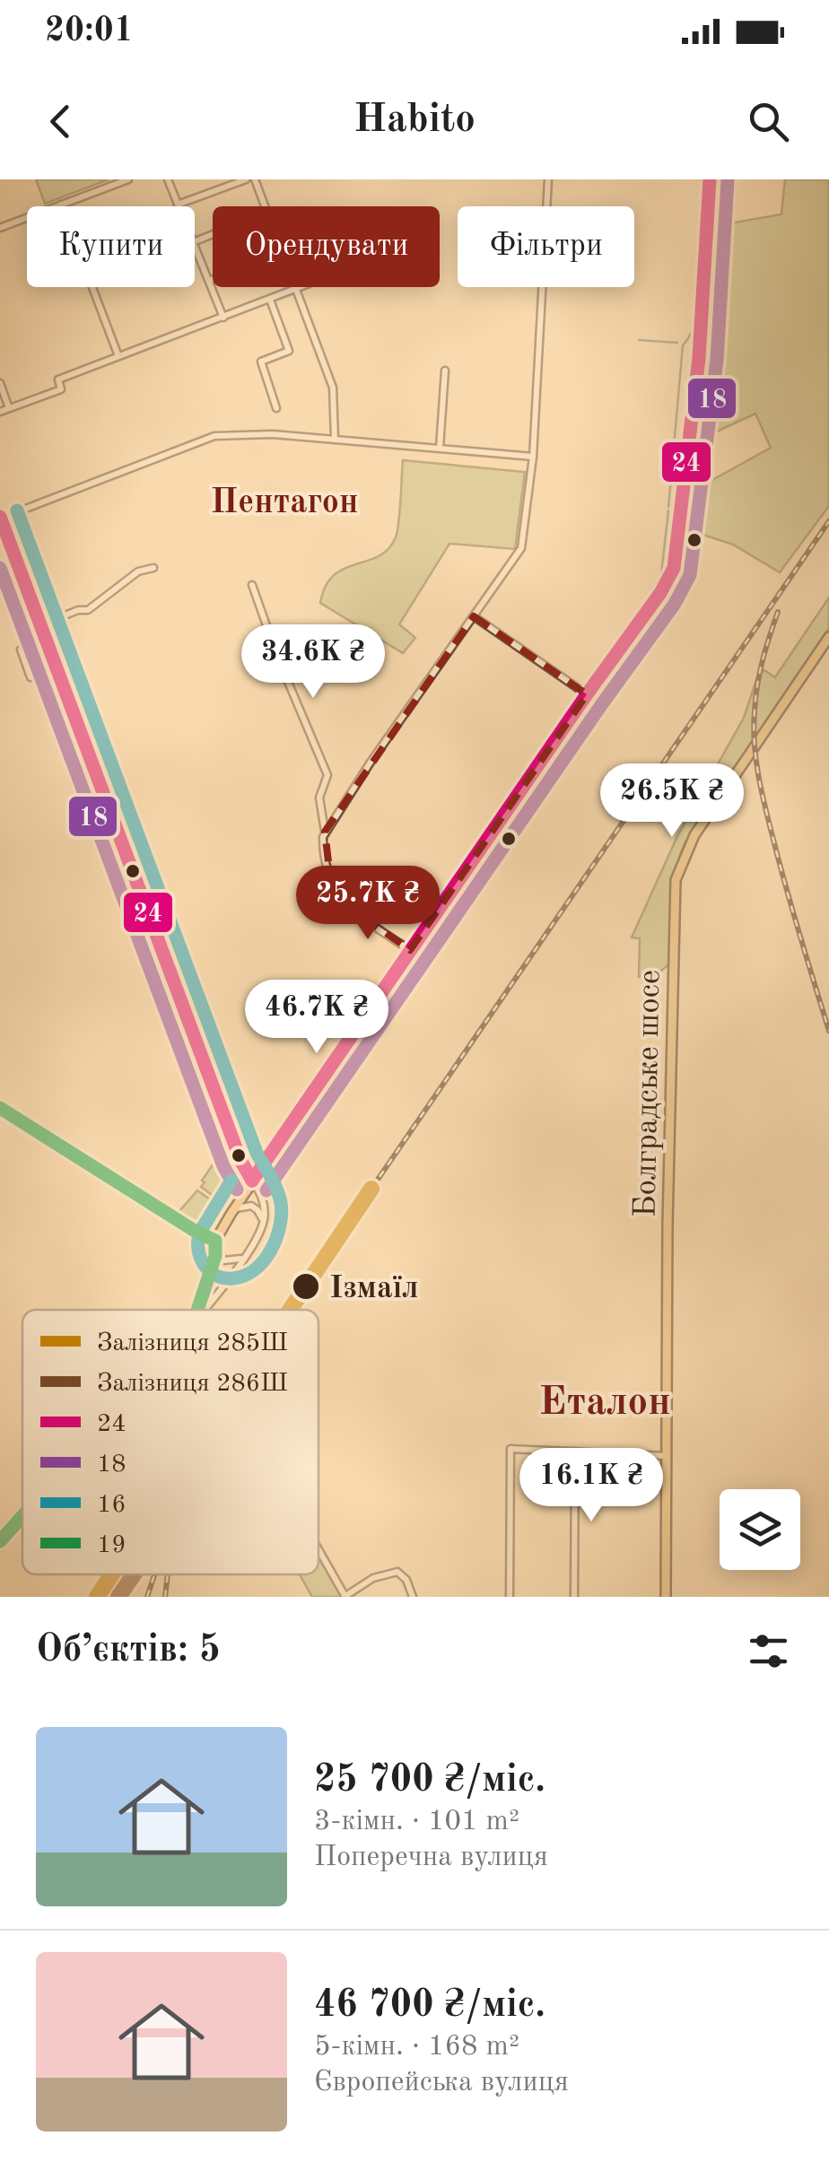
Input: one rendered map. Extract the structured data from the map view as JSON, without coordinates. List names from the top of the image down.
{
  "streets": {
    "main road": ["Болградське шосе"]
  },
  "districts": ["Пентагон", "Еталон"],
  "places": ["Ізмаїл"],
  "lines": [
    "transit line 24",
    "transit line 18",
    "transit line 16",
    "transit line 19",
    "rail line 285Ш",
    "rail line 286Ш"
  ],
  "legend": [
    "Залізниця 285Ш",
    "Залізниця 286Ш",
    "24",
    "18",
    "16",
    "19"
  ],
  "page": {
    "status": "20:01",
    "header": "Habito",
    "chip": ["Купити", "Орендувати", "Фільтри"],
    "price": [
      "34.6K ₴",
      "26.5K ₴",
      "25.7K ₴",
      "46.7K ₴",
      "16.1K ₴"
    ],
    "heading": "Об’єктів: 5",
    "list": [
      {
        "name": "25 700 ₴/міс.",
        "note": "3-кімн. · 101 m² · Поперечна вулиця"
      },
      {
        "name": "46 700 ₴/міс.",
        "note": "5-кімн. · 168 m² · Європейська вулиця"
      }
    ]
  }
}
